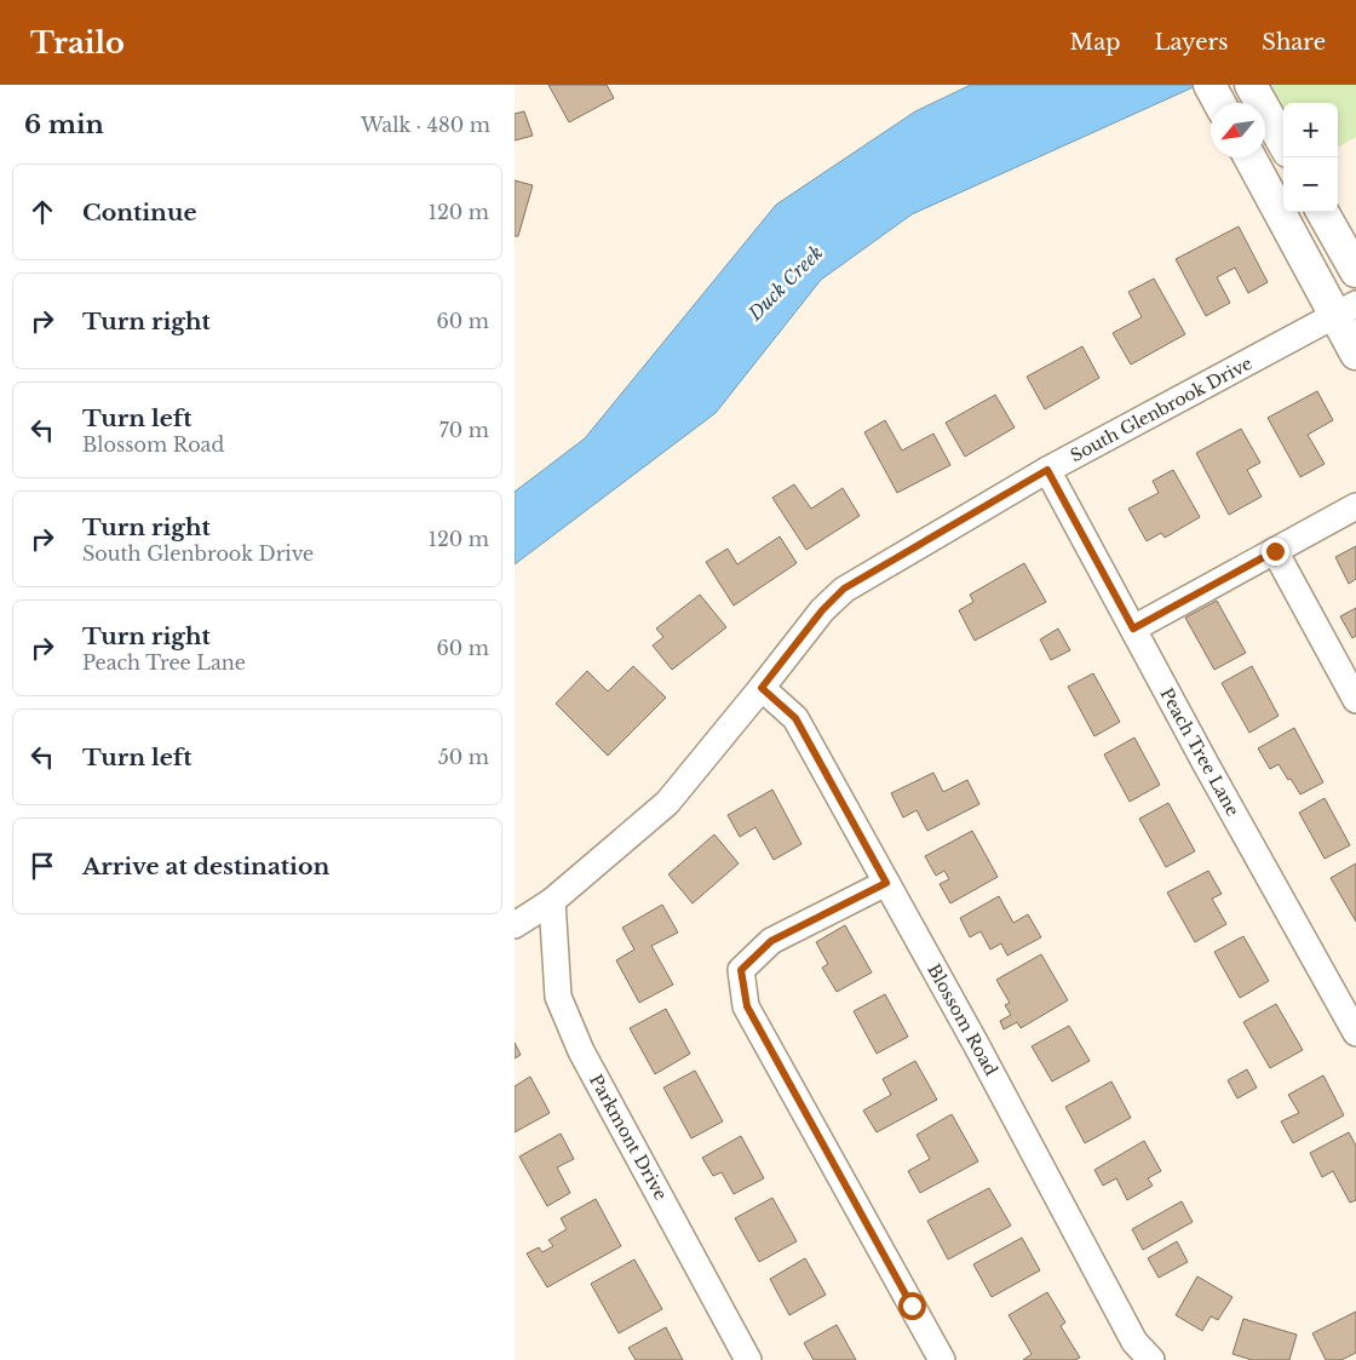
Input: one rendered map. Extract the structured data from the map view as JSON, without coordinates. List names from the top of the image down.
{
  "streets": {
    "street": [
      "South Glenbrook Drive",
      "Peach Tree Lane",
      "Blossom Road",
      "Parkmont Drive"
    ]
  },
  "crossings": [
    ["South Glenbrook Drive", "Peach Tree Lane"],
    ["South Glenbrook Drive", "Blossom Road"],
    ["South Glenbrook Drive", "Parkmont Drive"]
  ],
  "water": ["Duck Creek"],
  "north": "bottom left",
  "page": {
    "header": "Trailo",
    "nav": ["Map", "Layers", "Share"],
    "heading": ["6 min", "Walk · 480 m"],
    "map_buttons": ["+", "−"],
    "list": [
      ["Continue", "120 m"],
      ["Turn right", "60 m"],
      ["Turn left", "Blossom Road", "70 m"],
      ["Turn right", "South Glenbrook Drive", "120 m"],
      ["Turn right", "Peach Tree Lane", "60 m"],
      ["Turn left", "50 m"],
      "Arrive at destination"
    ]
  }
}
